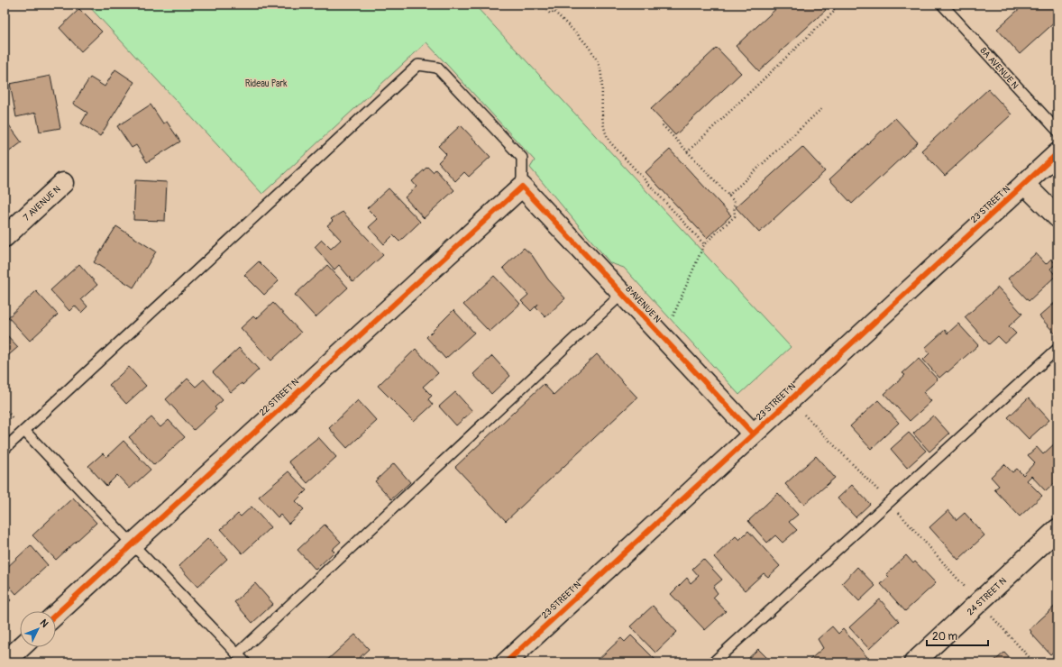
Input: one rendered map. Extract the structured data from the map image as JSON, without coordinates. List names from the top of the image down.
{
  "streets": {
    "street": [
      "7 AVENUE N",
      "23 STREET N",
      "8 AVENUE N",
      "22 STREET N",
      "24 STREET N"
    ],
    "lane": ["8A AVENUE N"]
  },
  "crossings": [
    ["23 STREET N", "8 AVENUE N"],
    ["8 AVENUE N", "22 STREET N"]
  ],
  "parks": ["Rideau Park"],
  "scale_bar": "20 m",
  "north": "top right"
}
